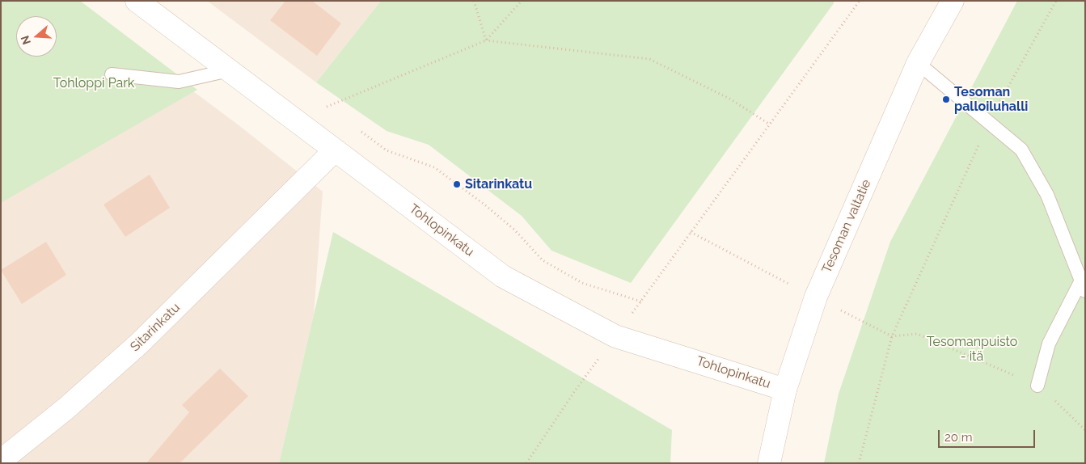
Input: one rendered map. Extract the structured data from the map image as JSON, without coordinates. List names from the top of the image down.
{
  "streets": {
    "street": ["Tesoman valtatie", "Tohlopinkatu", "Sitarinkatu"]
  },
  "crossings": [
    ["Tesoman valtatie", "Tohlopinkatu"],
    ["Tohlopinkatu", "Sitarinkatu"]
  ],
  "parks": ["Tohloppi Park", "Tesomanpuisto - itä"],
  "places": ["Tesoman palloiluhalli", "Sitarinkatu"],
  "scale_bar": "20 m",
  "north": "left"
}
